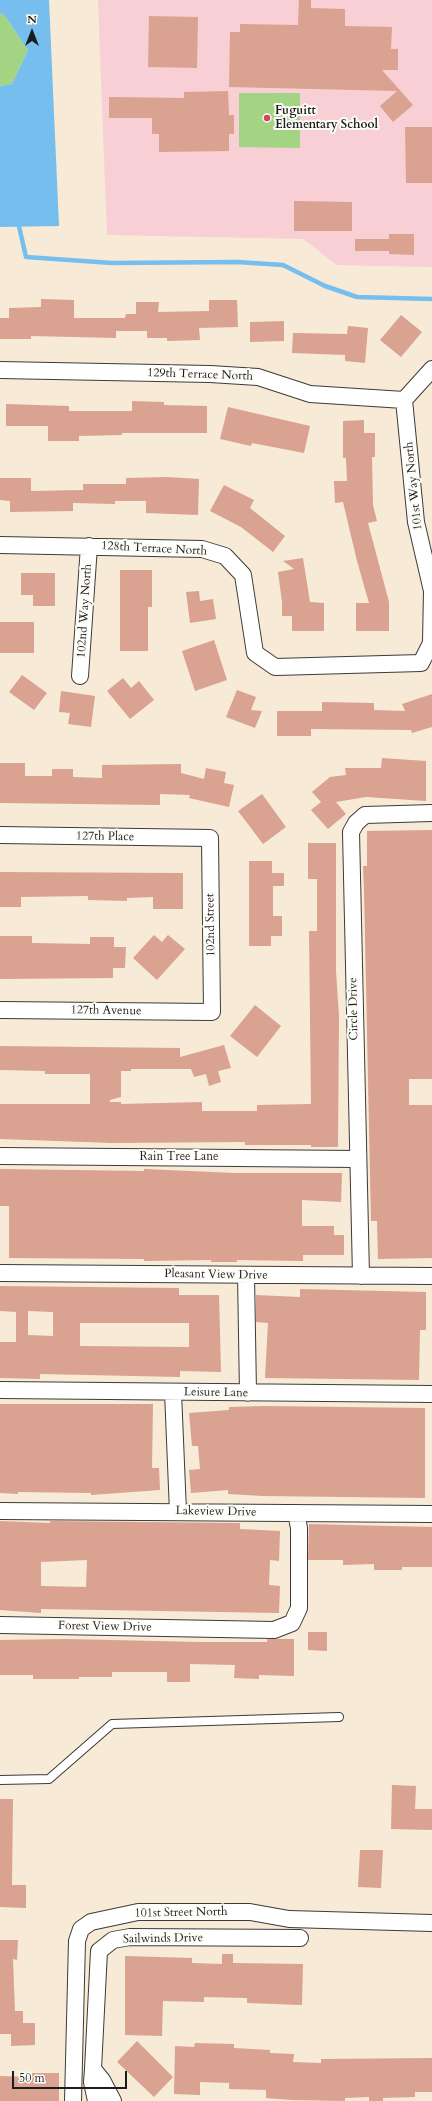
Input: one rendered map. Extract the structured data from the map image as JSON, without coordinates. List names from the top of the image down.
{
  "streets": {
    "street": [
      "129th Terrace North",
      "101st Way North",
      "128th Terrace North",
      "102nd Way North",
      "127th Place",
      "102nd Street",
      "Circle Drive",
      "127th Avenue",
      "Rain Tree Lane",
      "Pleasant View Drive",
      "Leisure Lane",
      "Lakeview Drive",
      "Forest View Drive",
      "101st Street North",
      "Sailwinds Drive"
    ]
  },
  "crossings": [
    ["129th Terrace North", "101st Way North"],
    ["101st Way North", "128th Terrace North"],
    ["128th Terrace North", "102nd Way North"],
    ["127th Place", "102nd Street"],
    ["102nd Street", "127th Avenue"],
    ["Circle Drive", "Rain Tree Lane"],
    ["Circle Drive", "Pleasant View Drive"],
    ["Lakeview Drive", "Forest View Drive"]
  ],
  "places": ["Fuguitt Elementary School"],
  "scale_bar": "50 m",
  "north": "top"
}
